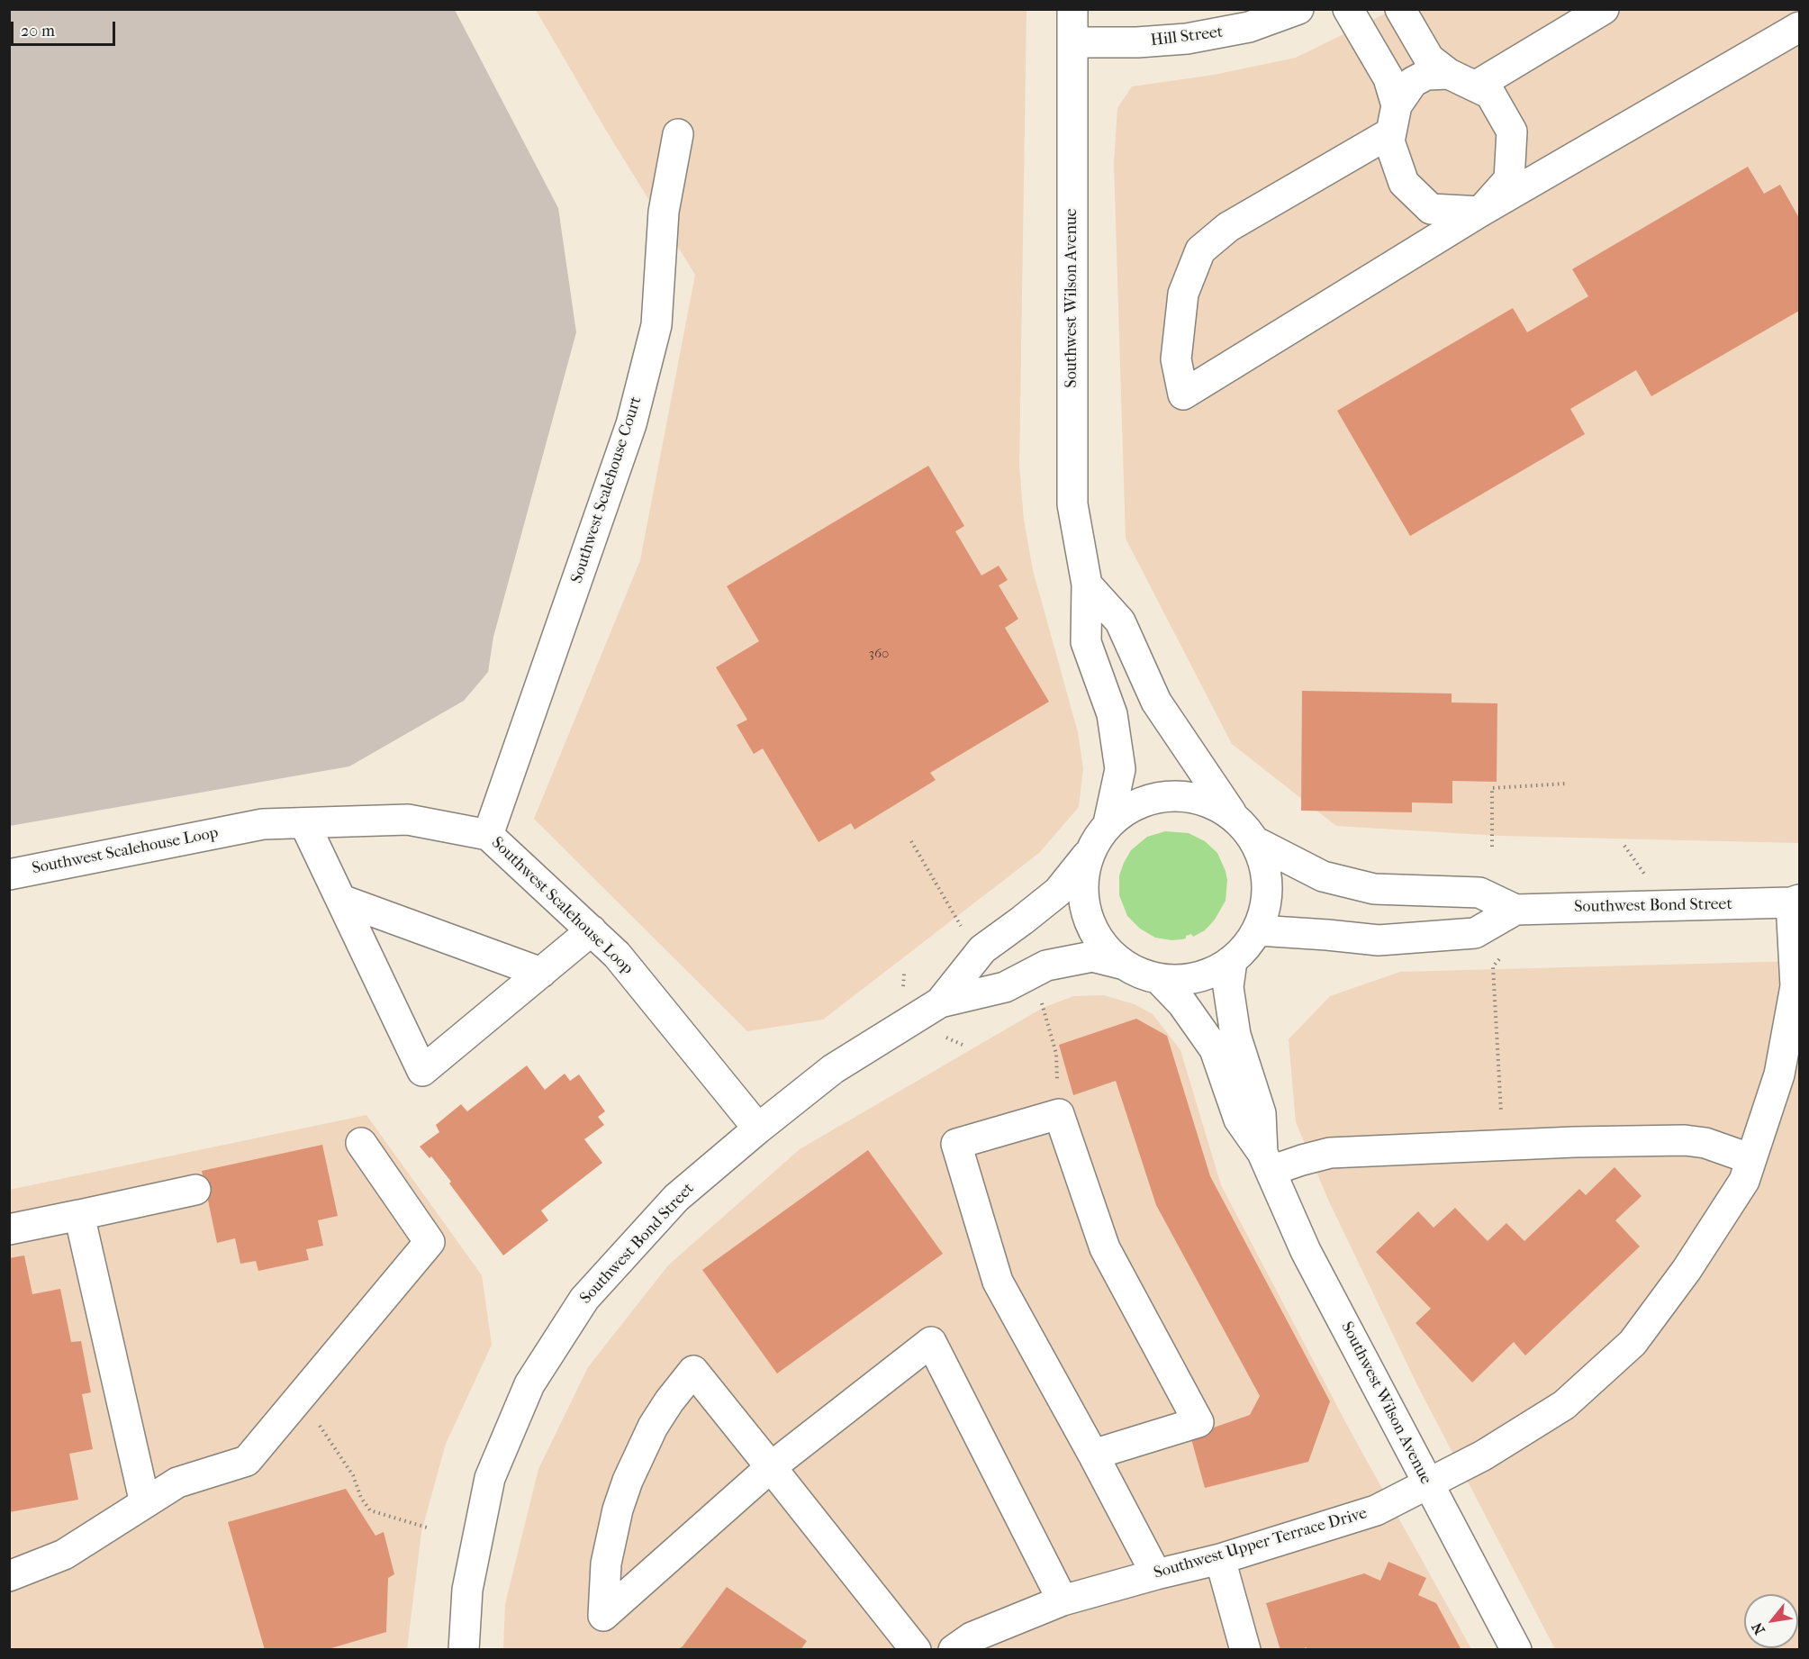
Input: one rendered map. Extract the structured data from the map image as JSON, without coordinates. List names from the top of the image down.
{
  "streets": {
    "street": [
      "Hill Street",
      "Southwest Wilson Avenue",
      "Southwest Scalehouse Court",
      "Southwest Scalehouse Loop",
      "Southwest Bond Street",
      "Southwest Upper Terrace Drive"
    ]
  },
  "crossings": [
    ["Hill Street", "Southwest Wilson Avenue"],
    ["Southwest Wilson Avenue", "Southwest Bond Street"],
    ["Southwest Wilson Avenue", "Southwest Upper Terrace Drive"],
    ["Southwest Scalehouse Court", "Southwest Scalehouse Loop"],
    ["Southwest Scalehouse Loop", "Southwest Bond Street"],
    ["Southwest Bond Street", "Southwest Upper Terrace Drive"]
  ],
  "house_numbers": ["360"],
  "scale_bar": "20 m",
  "north": "bottom left"
}
